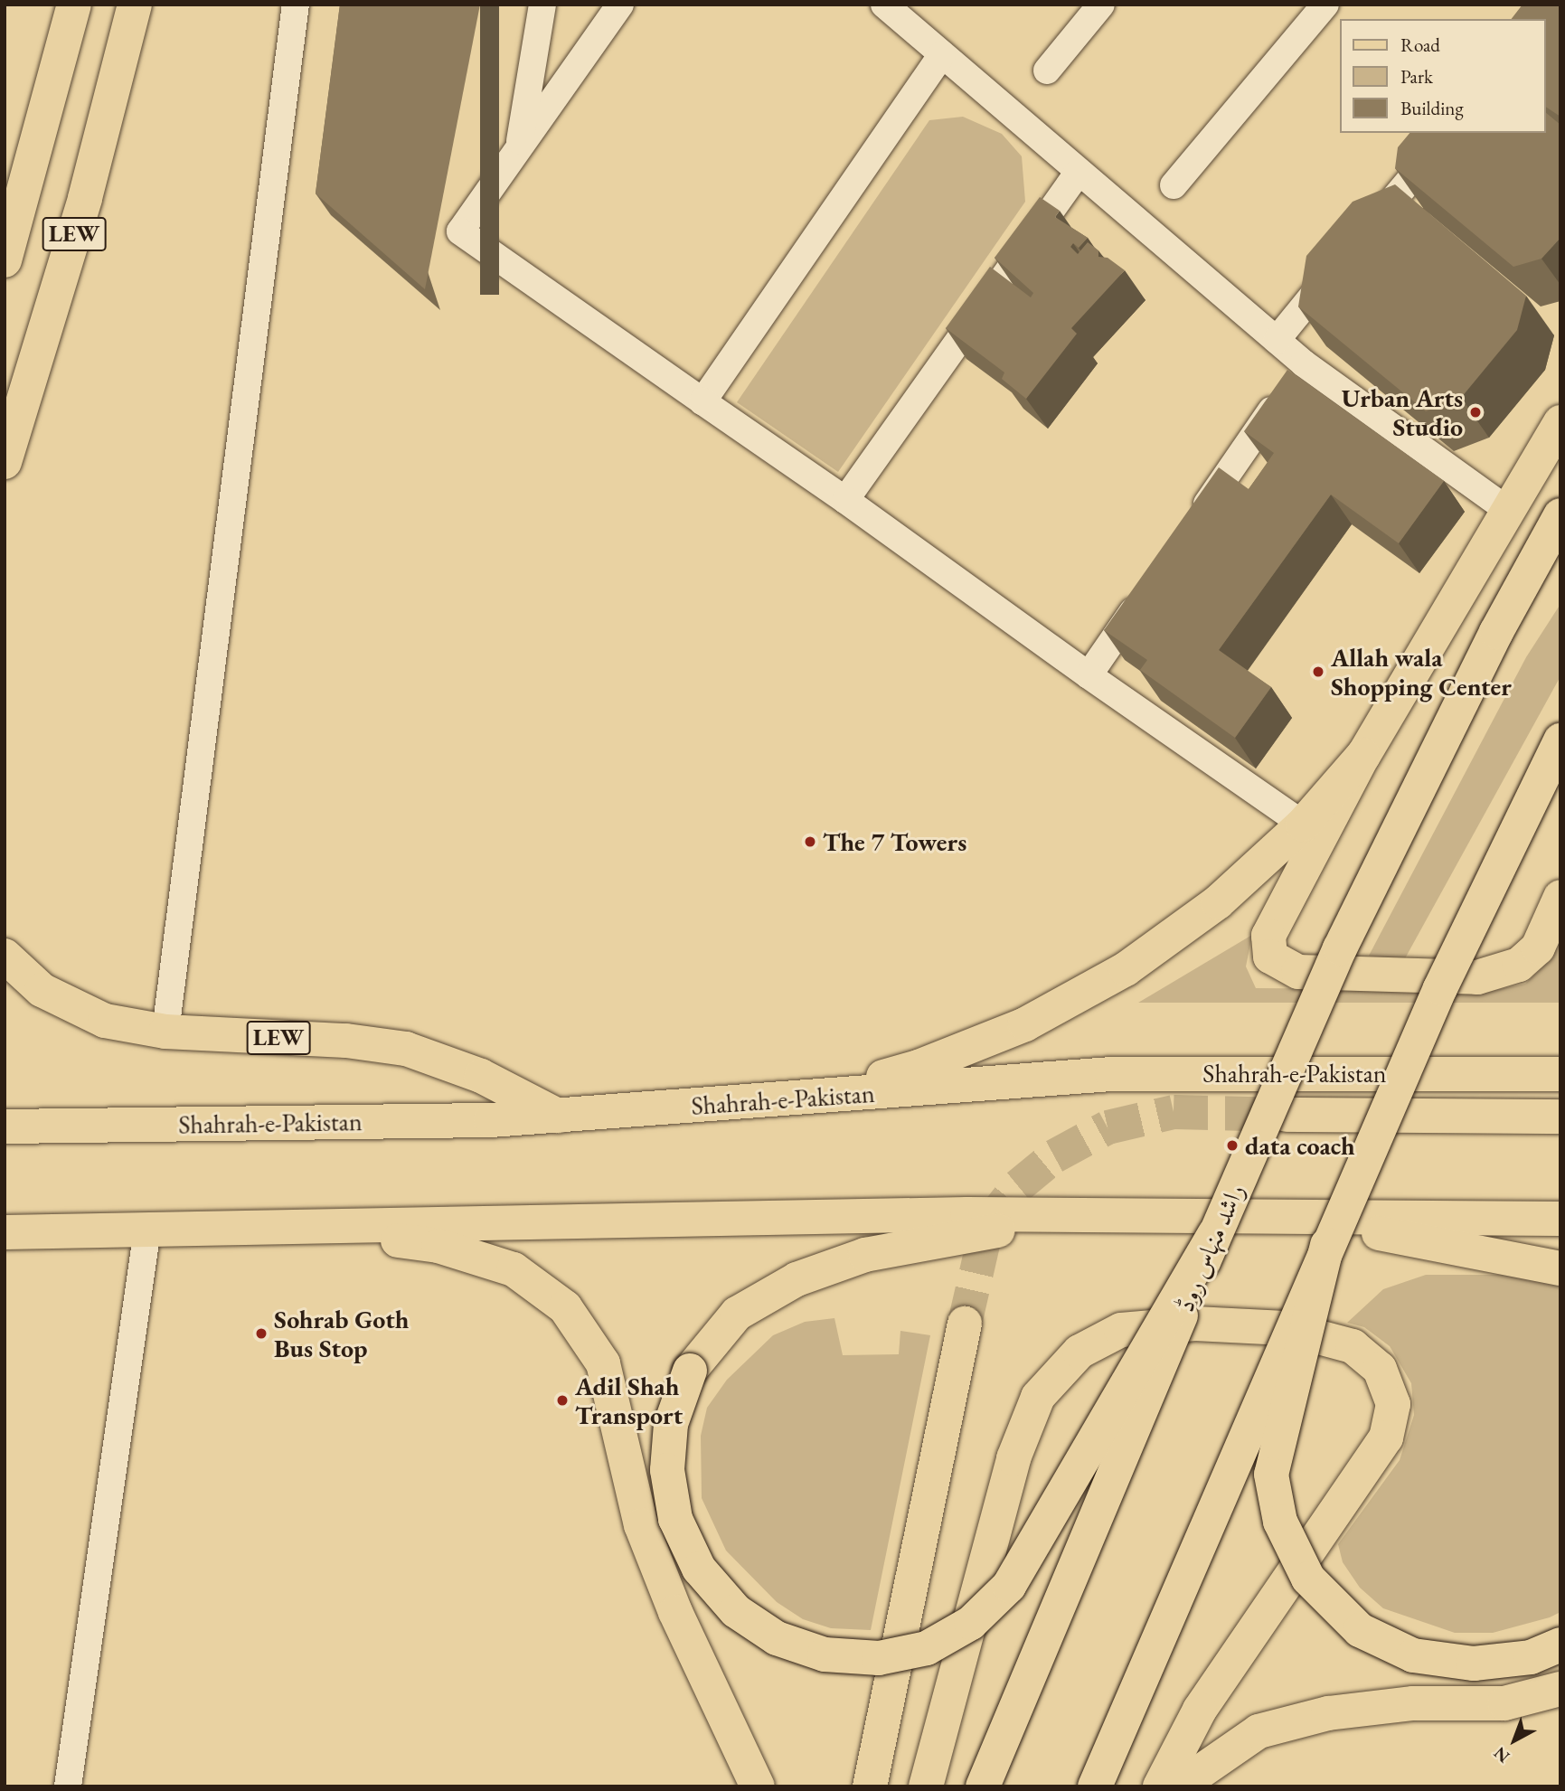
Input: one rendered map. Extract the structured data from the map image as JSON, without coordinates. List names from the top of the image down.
{
  "streets": {
    "main road": ["LEW", "Shahrah-e-Pakistan", "راشد منہاس روڈ"]
  },
  "crossings": [
    ["LEW", "Shahrah-e-Pakistan"]
  ],
  "places": [
    "Urban Arts Studio",
    "Allah wala Shopping Center",
    "The 7 Towers",
    "data coach",
    "Sohrab Goth Bus Stop",
    "Adil Shah Transport"
  ],
  "legend": ["Road", "Park", "Building"],
  "north": "bottom left"
}
